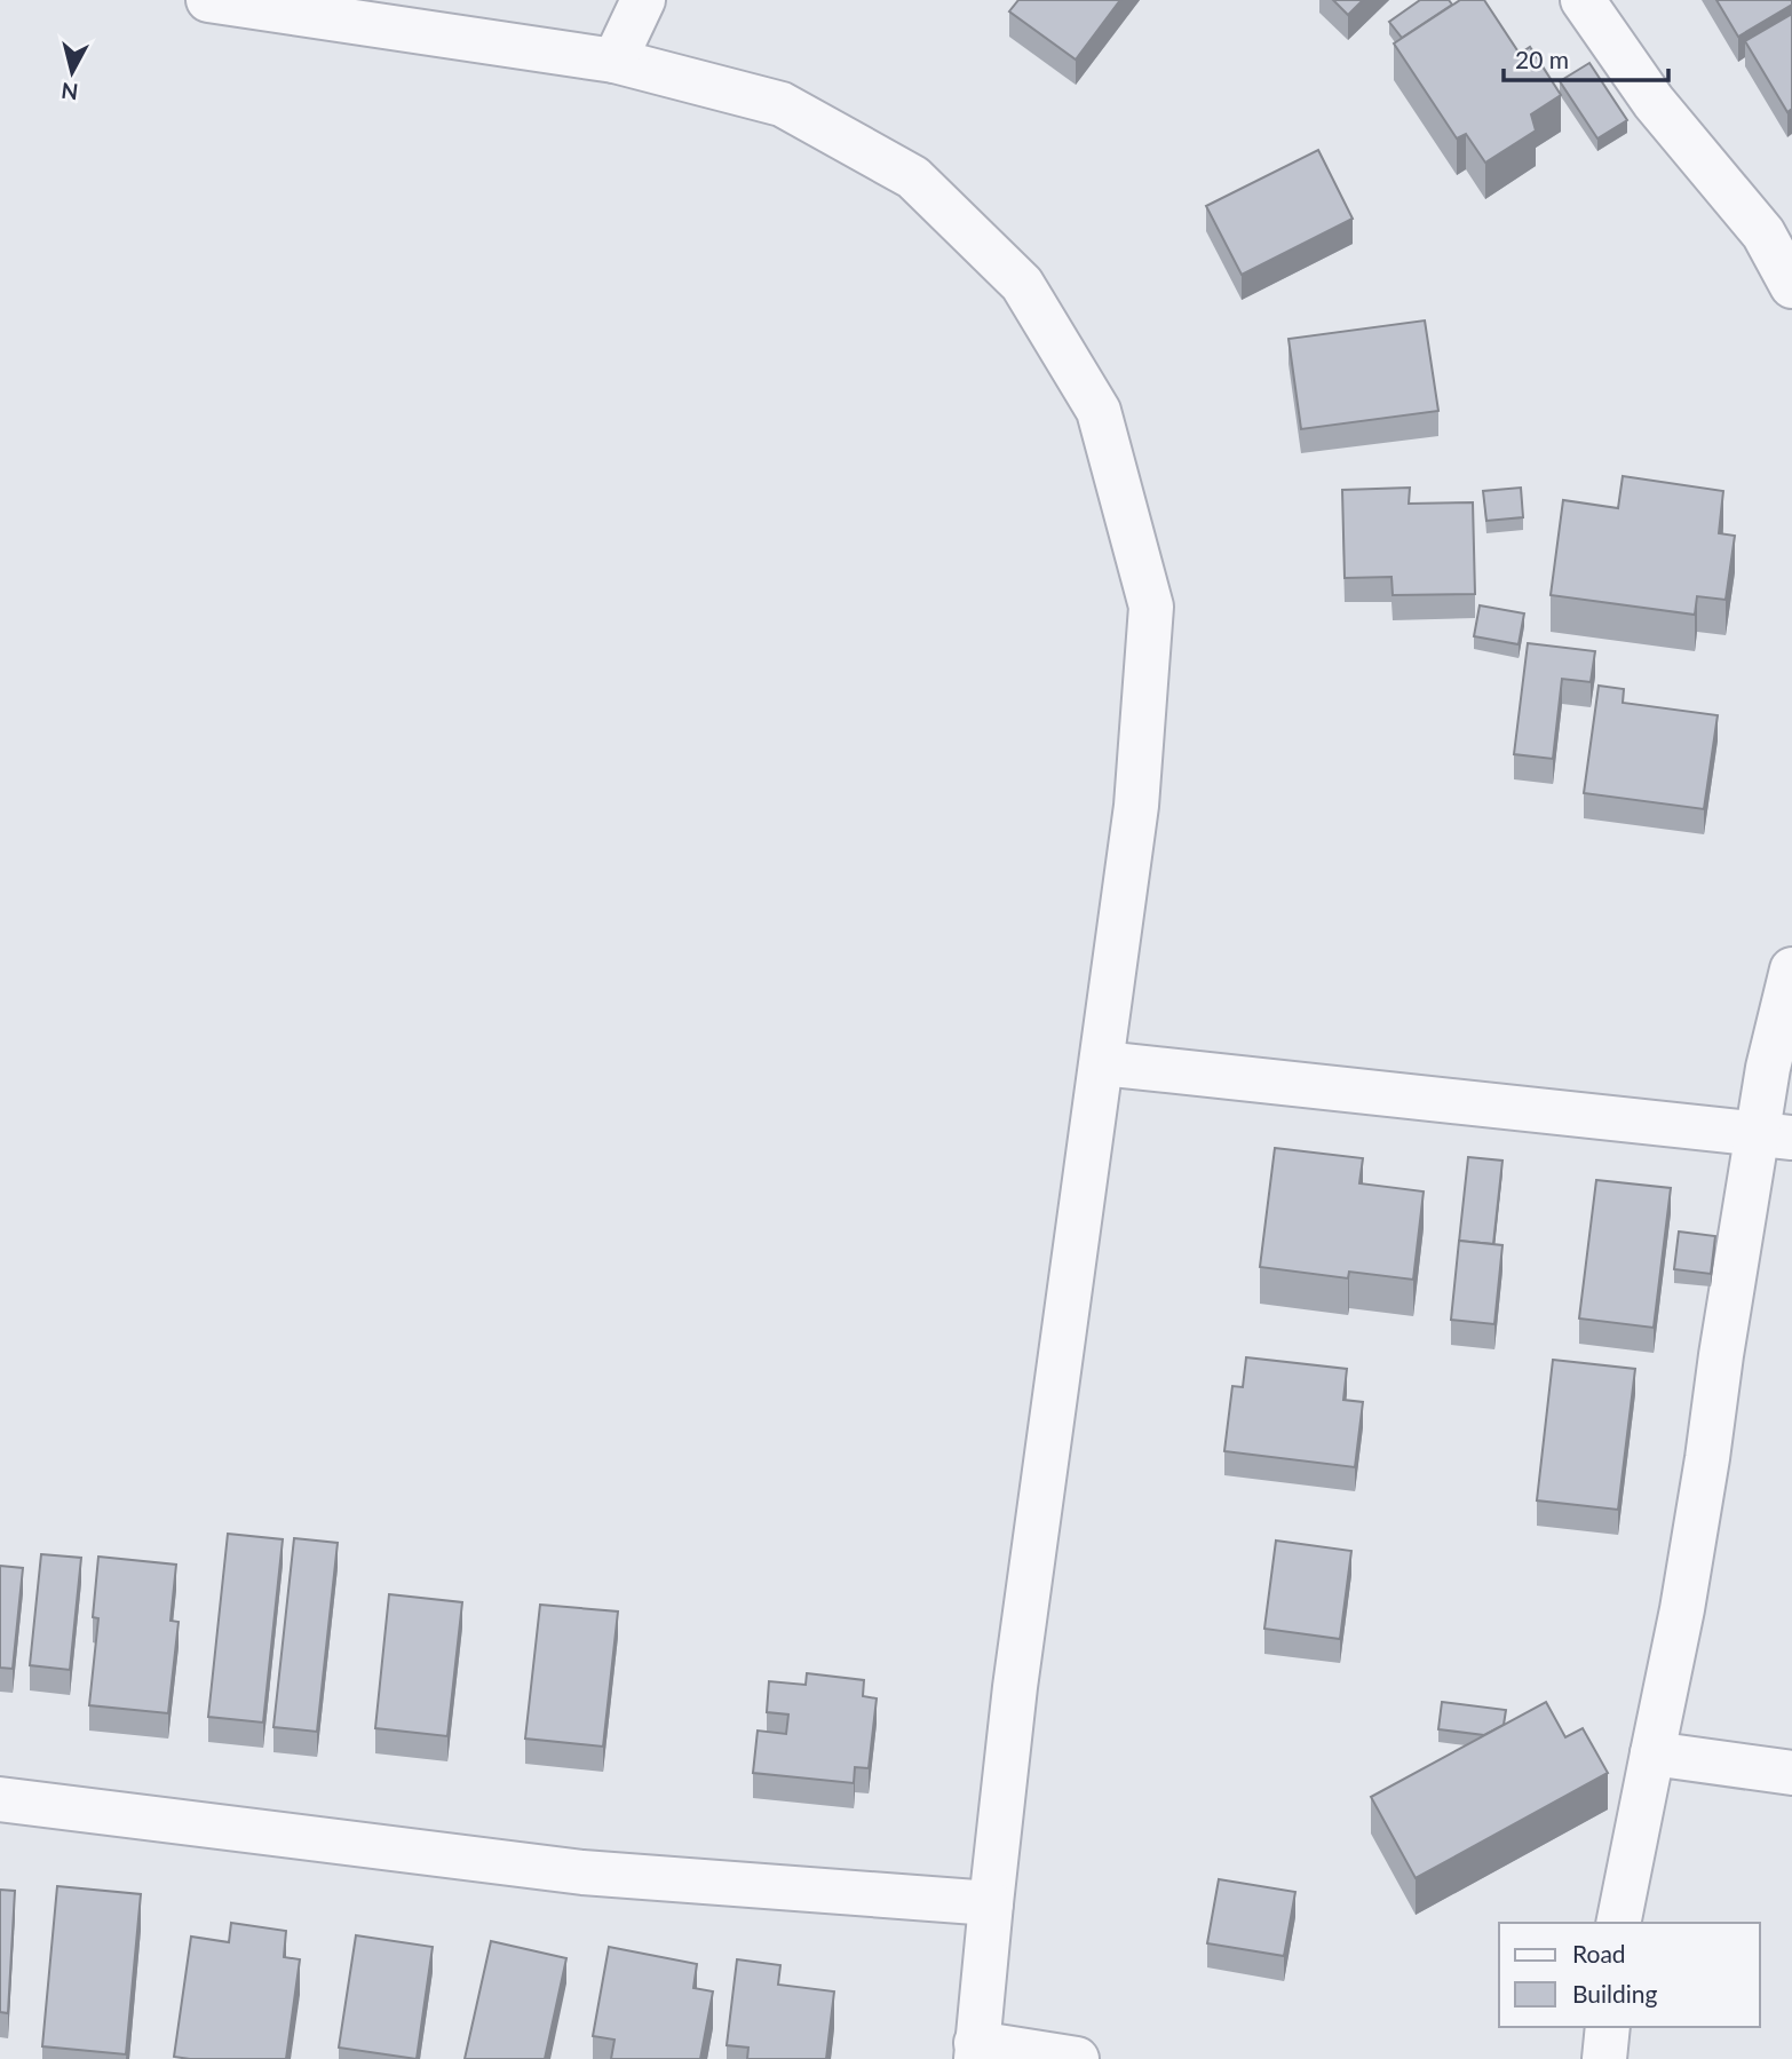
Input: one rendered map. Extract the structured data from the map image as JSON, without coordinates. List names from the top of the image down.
{
  "legend": ["Road", "Building"],
  "scale_bar": "20 m",
  "north": "bottom"
}
